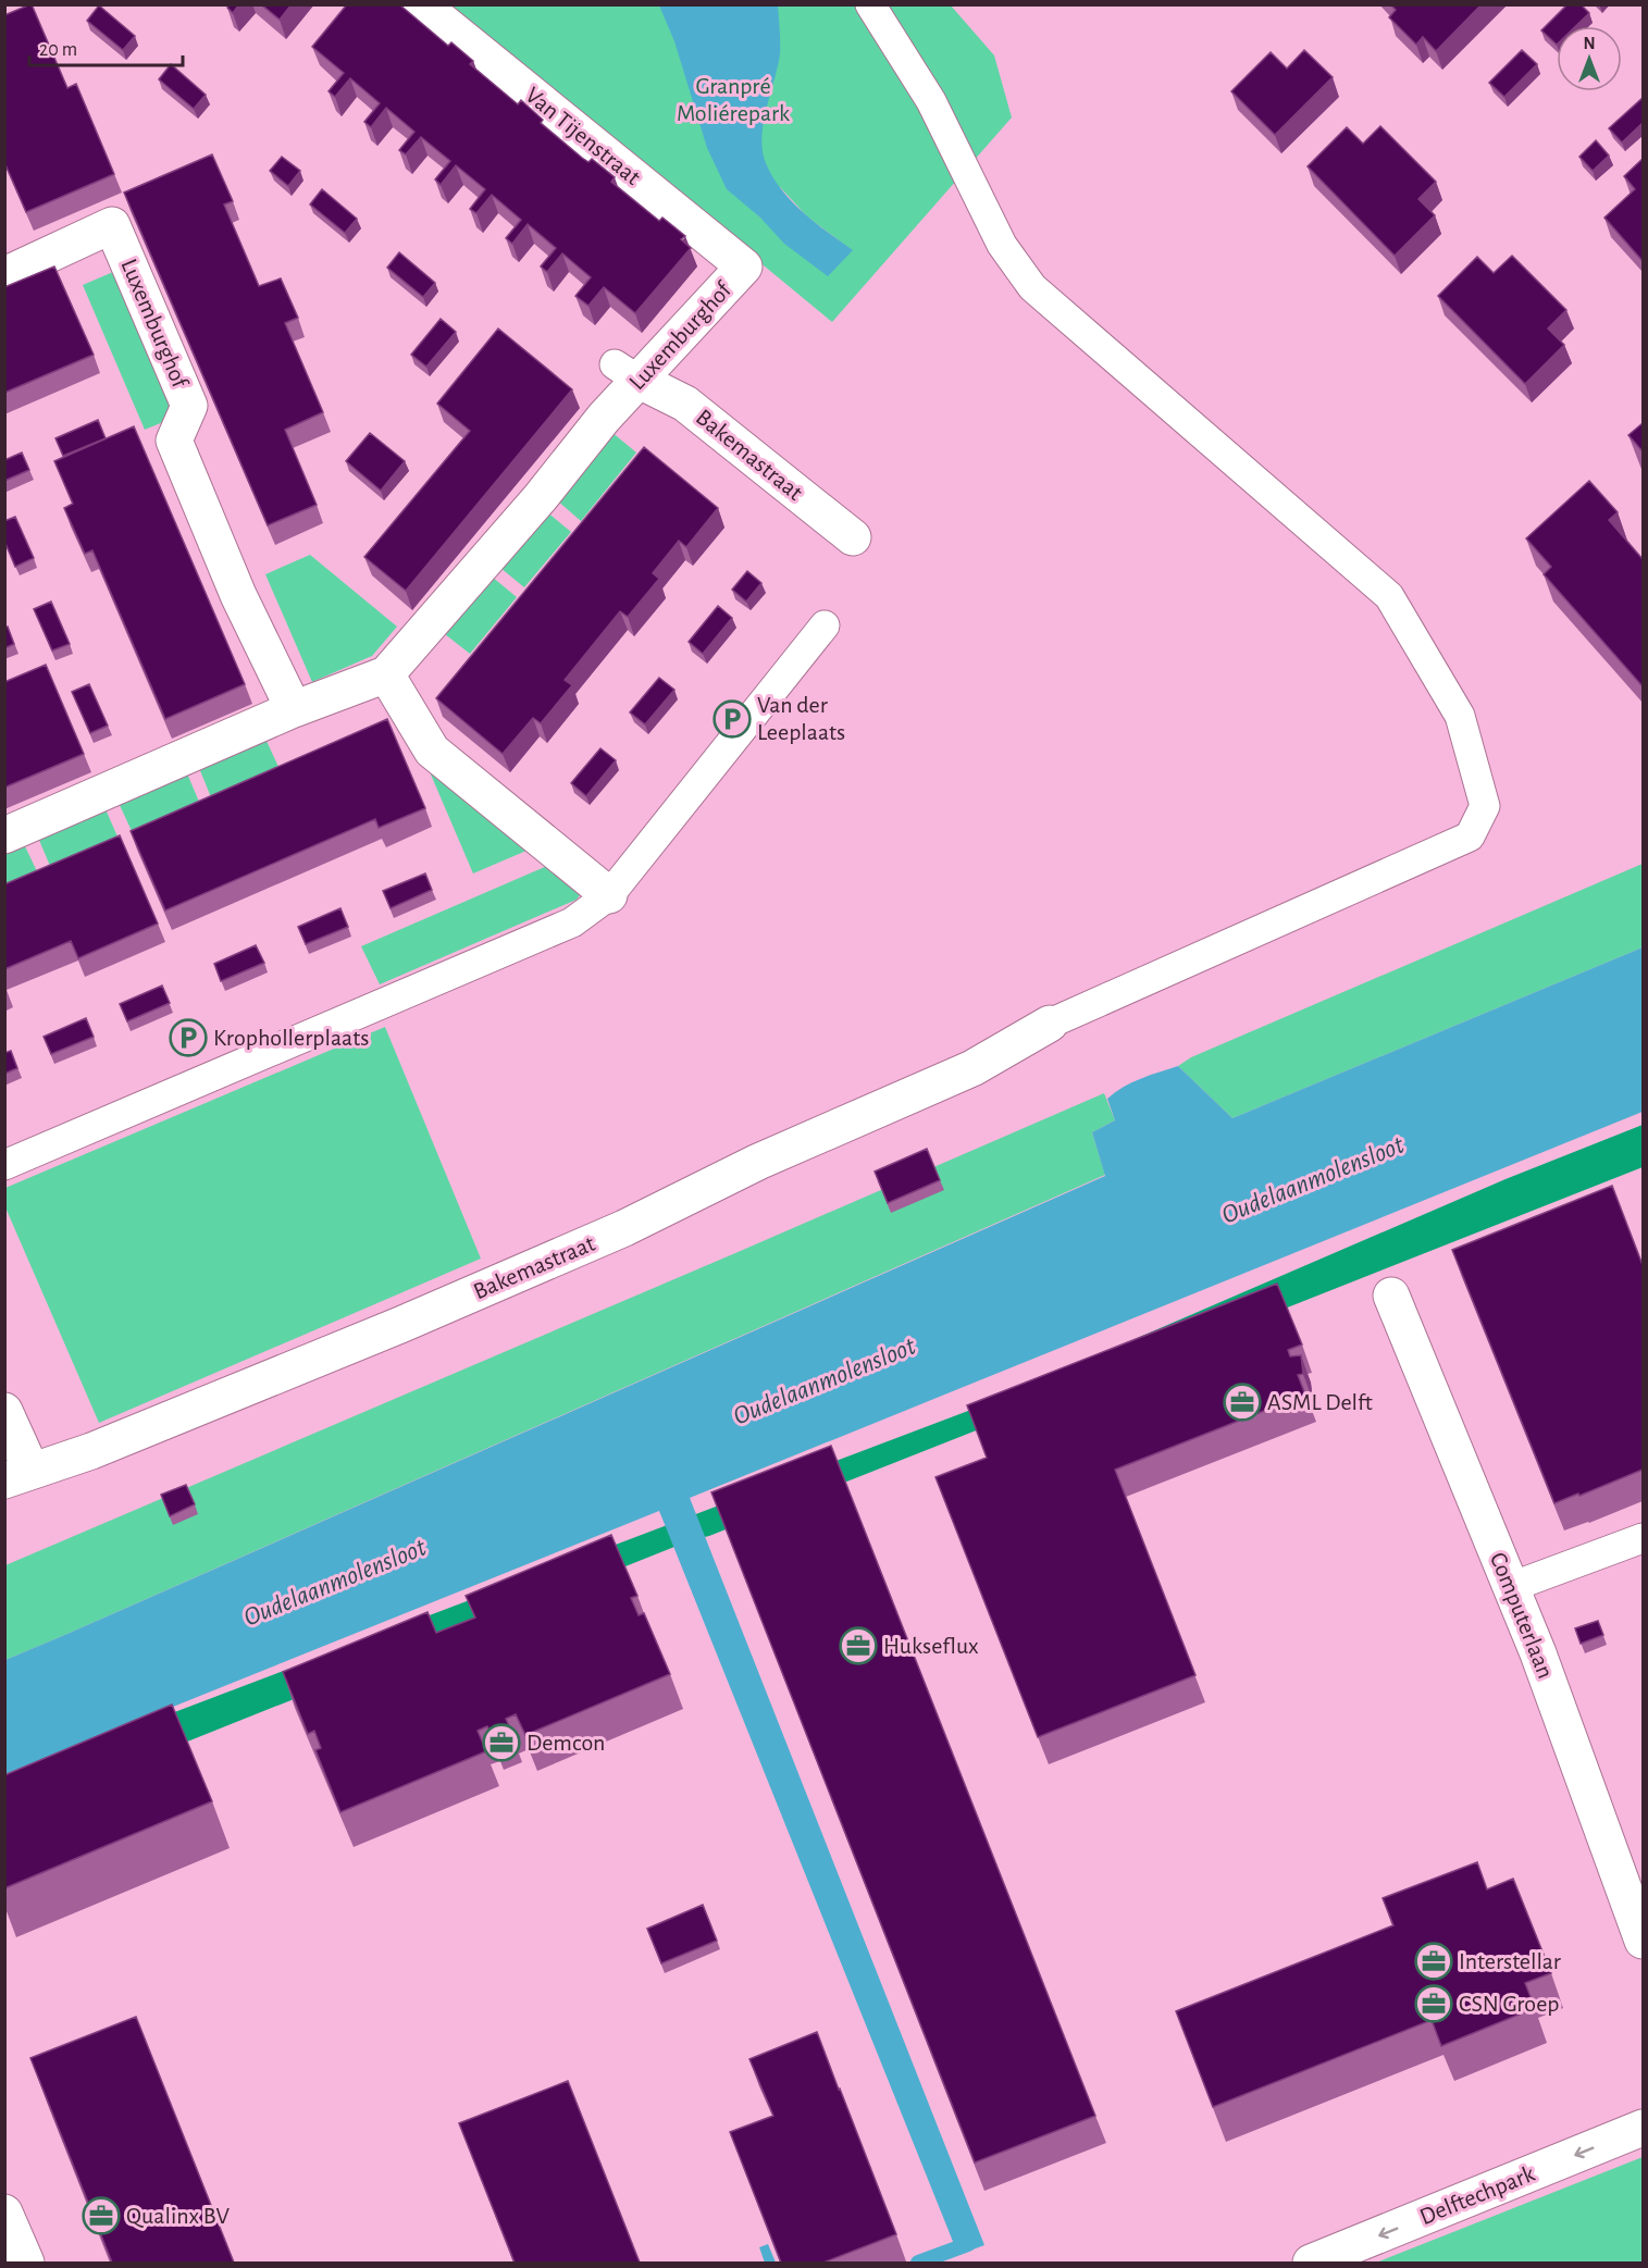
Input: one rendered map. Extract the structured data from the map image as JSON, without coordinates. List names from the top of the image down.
{
  "streets": {
    "street": [
      "Van Tijenstraat",
      "Luxemburghof",
      "Bakemastraat",
      "Computerlaan",
      "Delftechpark"
    ]
  },
  "crossings": [
    ["Van Tijenstraat", "Luxemburghof"],
    ["Luxemburghof", "Bakemastraat"]
  ],
  "one_way": ["Delftechpark"],
  "water": ["Oudelaanmolensloot"],
  "parks": ["Granpré Moliérepark"],
  "places": {
    "parking": ["Van der Leeplaats", "Krophollerplaats"],
    "office": [
      "ASML Delft",
      "Hukseflux",
      "Demcon",
      "Interstellar",
      "CSN Groep",
      "Qualinx BV"
    ]
  },
  "scale_bar": "20 m",
  "north": "top"
}
